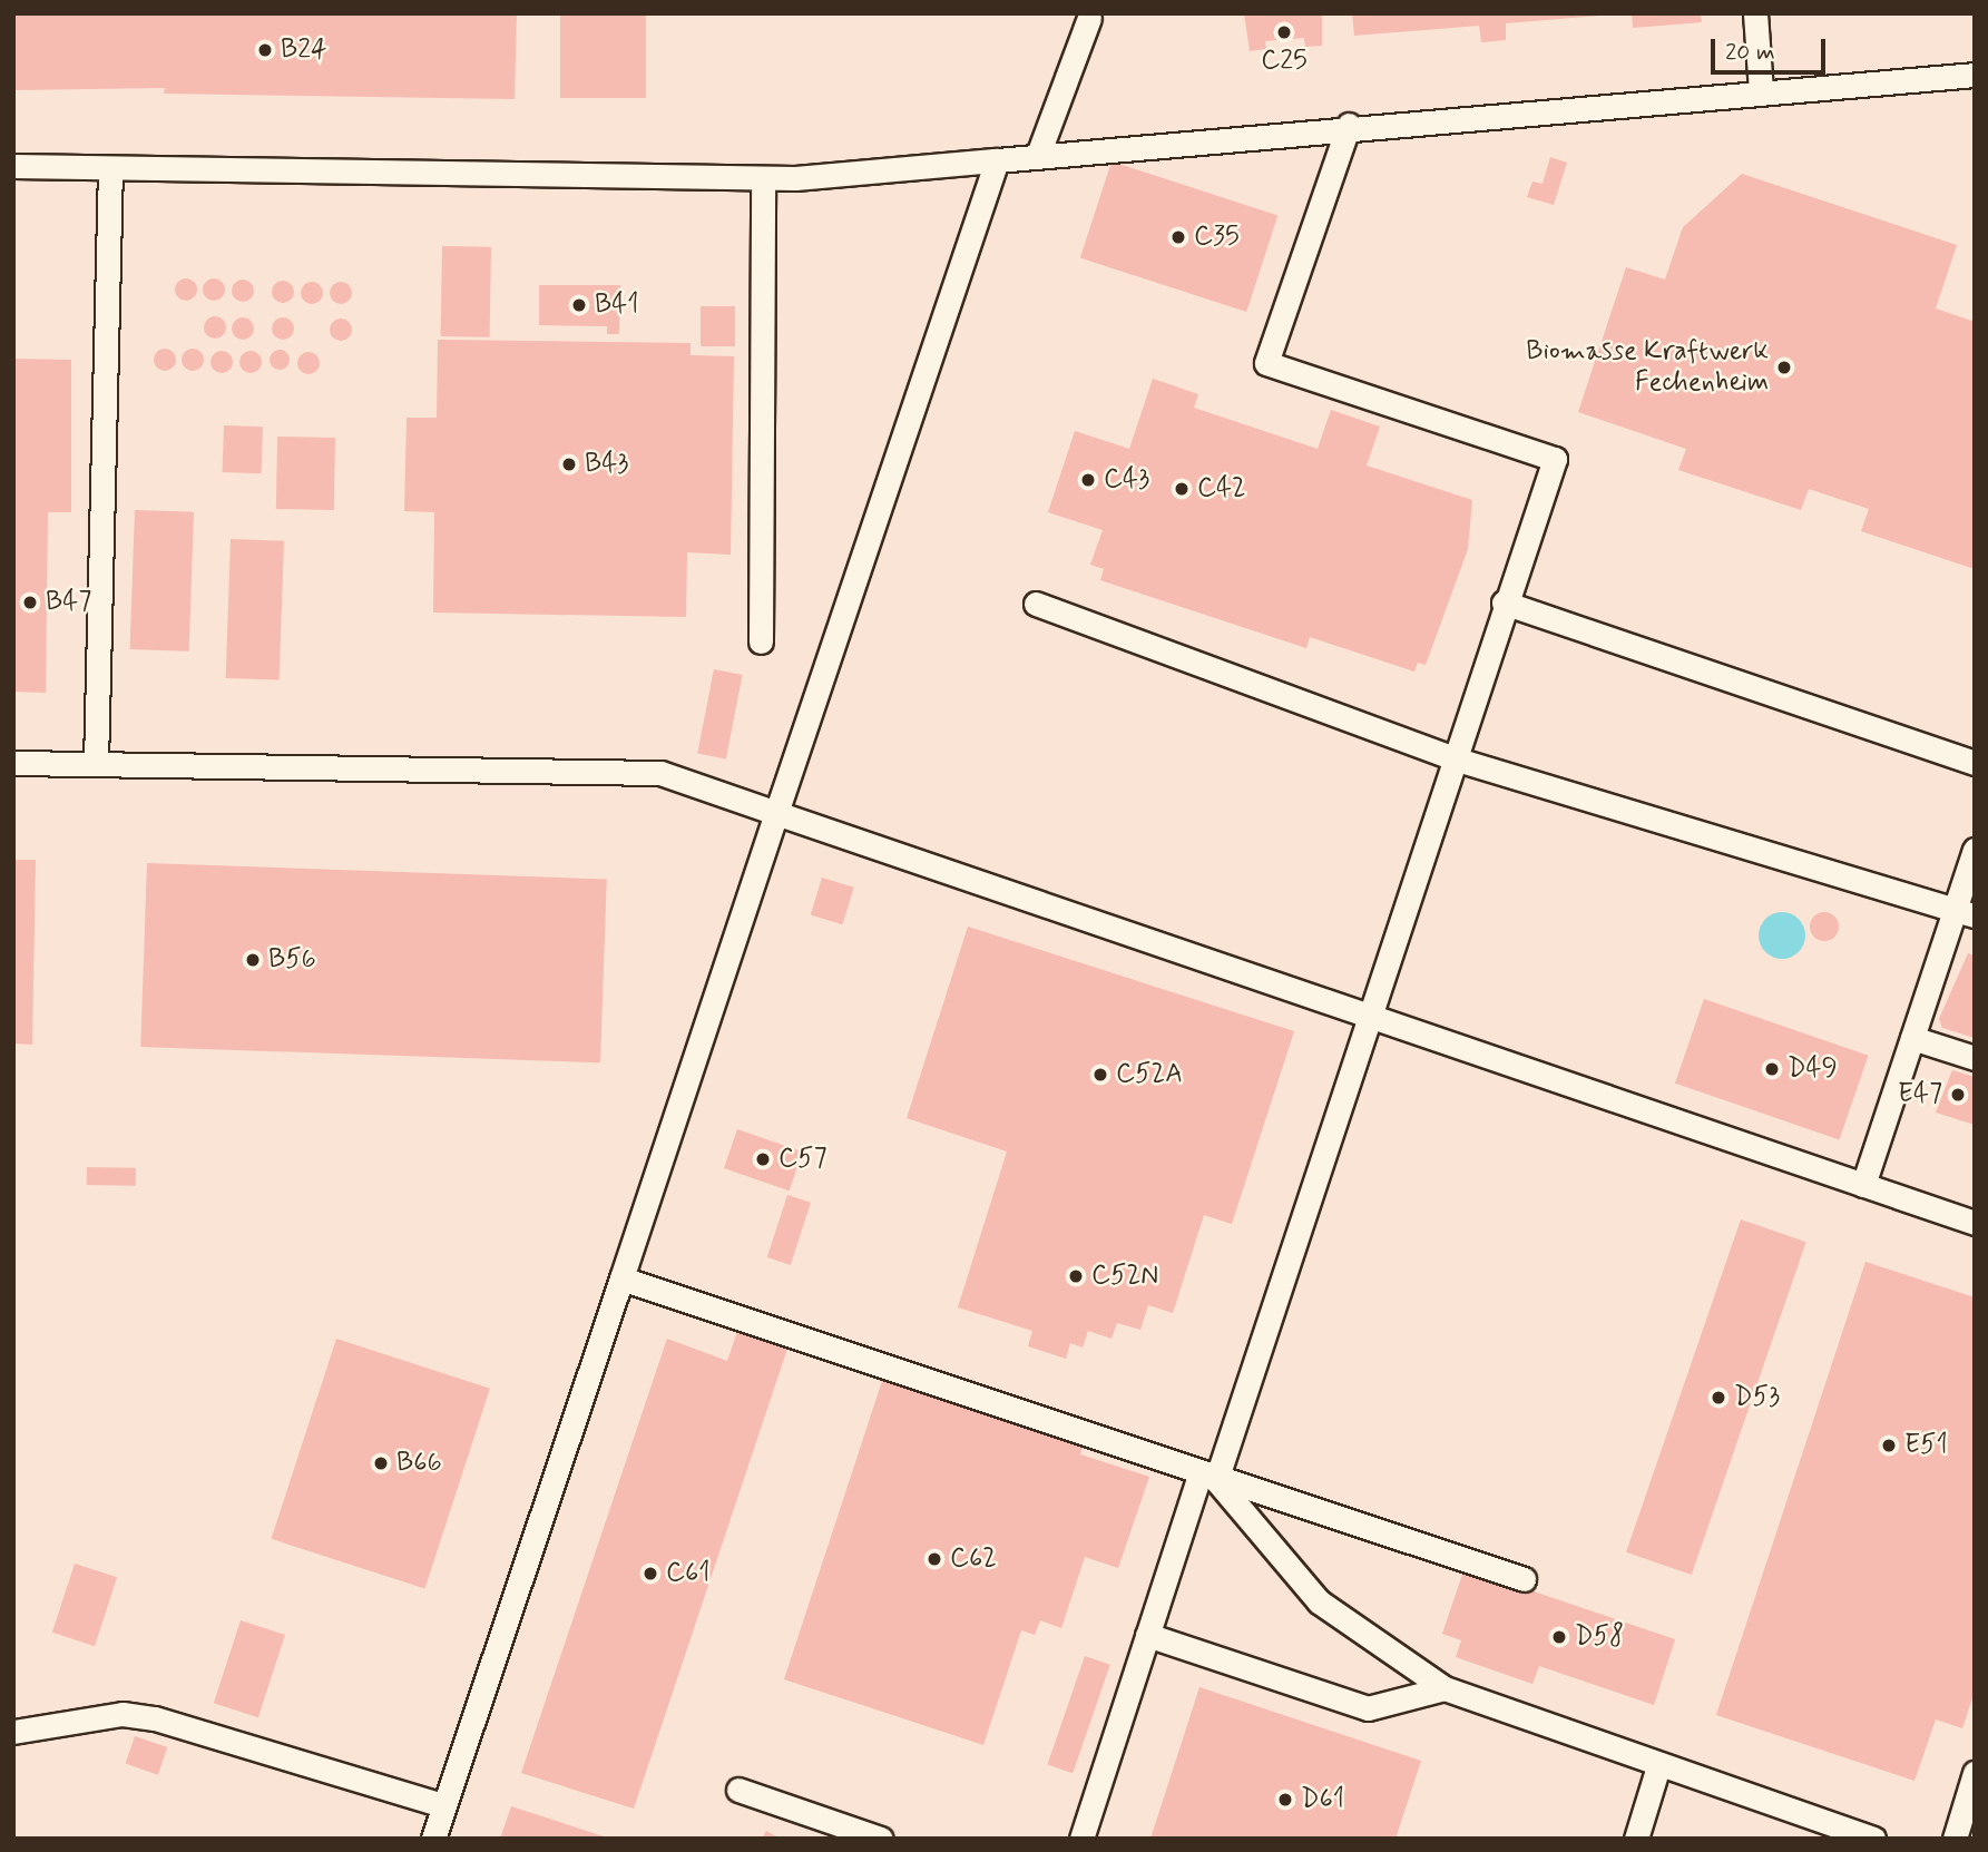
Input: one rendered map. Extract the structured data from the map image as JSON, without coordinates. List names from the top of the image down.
{
  "places": [
    "C25",
    "B24",
    "C35",
    "B41",
    "Biomasse Kraftwerk Fechenheim",
    "B43",
    "C43",
    "C42",
    "B47",
    "B56",
    "D49",
    "C52A",
    "E47",
    "C57",
    "C52N",
    "D53",
    "E51",
    "B66",
    "C62",
    "C61",
    "D58",
    "D61"
  ],
  "scale_bar": "20 m"
}
